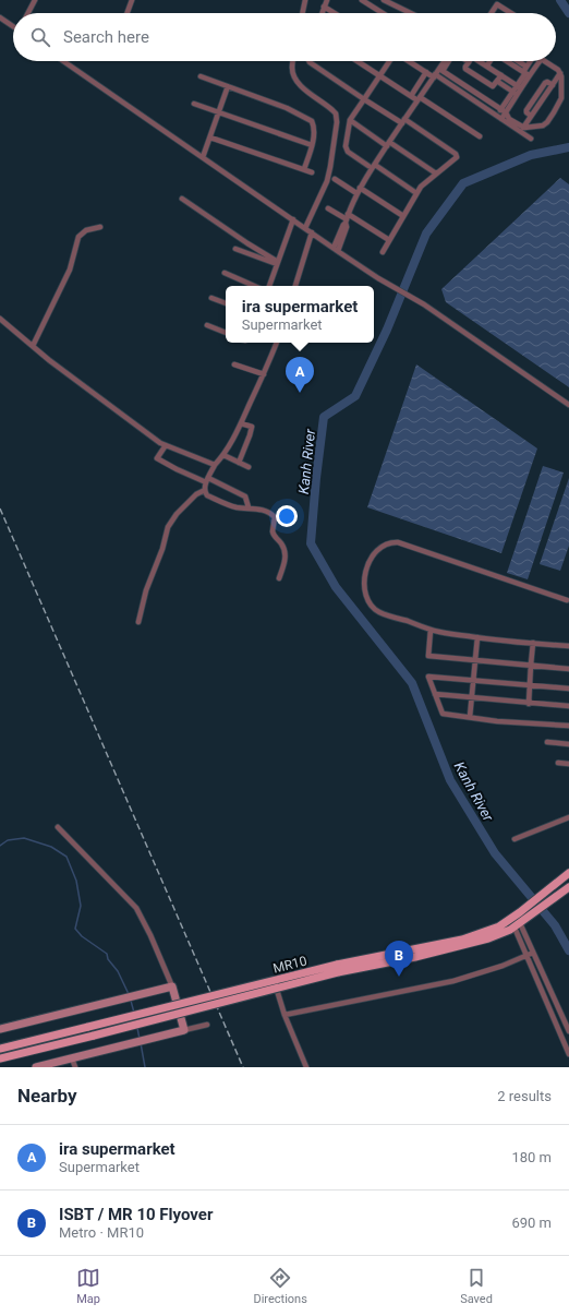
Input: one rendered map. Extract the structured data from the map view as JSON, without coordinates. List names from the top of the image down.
{
  "streets": {
    "main road": ["MR10"]
  },
  "water": ["Kanh River"],
  "page": {
    "search": "Search here",
    "popup": ["ira supermarket", "Supermarket"],
    "pins": ["A", "B"],
    "heading": ["Nearby", "2 results"],
    "list": [
      {
        "mark": "A",
        "name": "ira supermarket",
        "note": "Supermarket",
        "value": "180 m"
      },
      {
        "mark": "B",
        "name": "ISBT / MR 10 Flyover",
        "note": "Metro · MR10",
        "value": "690 m"
      }
    ],
    "nav": ["Map", "Directions", "Saved"]
  }
}
